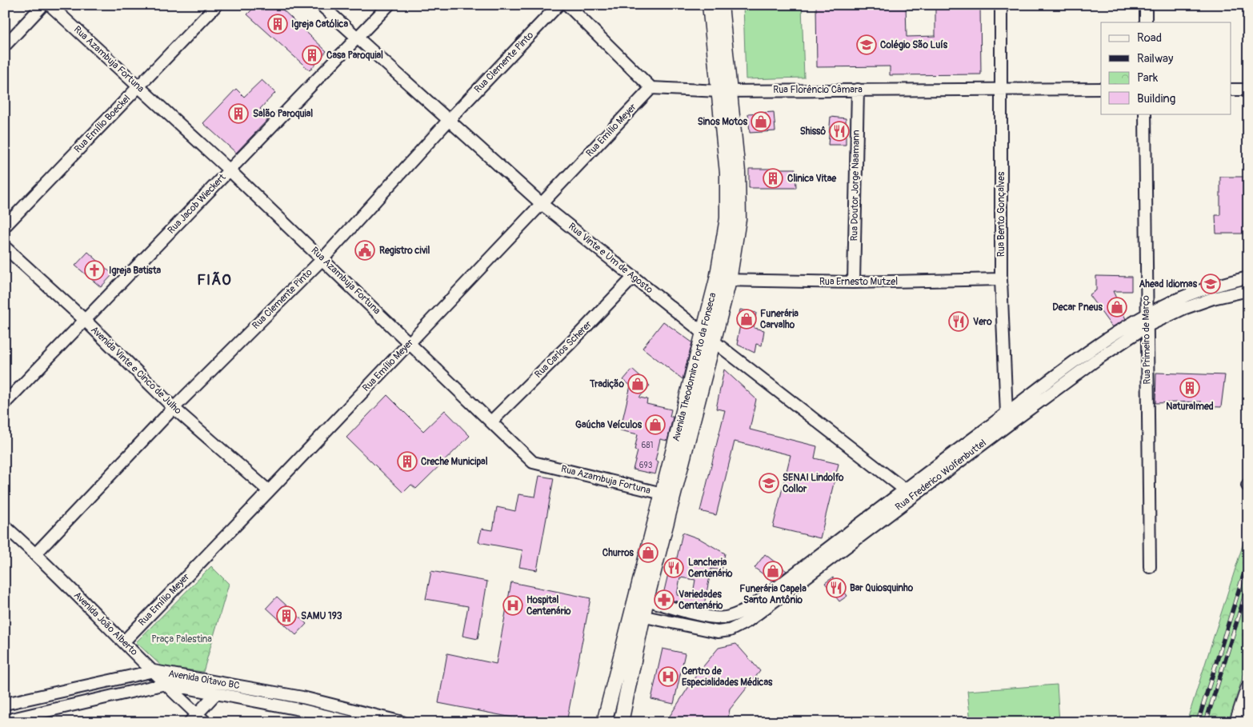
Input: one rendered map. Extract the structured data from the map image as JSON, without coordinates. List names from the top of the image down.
{
  "streets": {
    "main road": ["Avenida Theodomiro Porto da Fonseca"],
    "street": [
      "Rua Azambuja Fortuna",
      "Rua Clemente Pinto",
      "Rua Florêncio Câmara",
      "Rua Emílio Boeckel",
      "Rua Emílio Meyer",
      "Rua Doutor Jorge Naamann",
      "Rua Jacob Wieckert",
      "Rua Bento Gonçalves",
      "Rua Vinte e Um de Agosto",
      "Rua Ernesto Mutzel",
      "Rua Primeiro de Março",
      "Rua Carlos Scherer",
      "Avenida Vinte e Cinco de Julho",
      "Rua Frederico Wolfenbuttel",
      "Avenida João Alberto",
      "Avenida Oitavo BC"
    ]
  },
  "crossings": [
    ["Rua Azambuja Fortuna", "Rua Clemente Pinto"],
    ["Rua Azambuja Fortuna", "Rua Emílio Boeckel"],
    ["Rua Azambuja Fortuna", "Rua Emílio Meyer"],
    ["Rua Azambuja Fortuna", "Rua Jacob Wieckert"],
    ["Rua Azambuja Fortuna", "Rua Carlos Scherer"],
    ["Rua Azambuja Fortuna", "Avenida Theodomiro Porto da Fonseca"],
    ["Rua Clemente Pinto", "Rua Vinte e Um de Agosto"],
    ["Rua Clemente Pinto", "Avenida Vinte e Cinco de Julho"],
    ["Rua Clemente Pinto", "Avenida João Alberto"],
    ["Rua Florêncio Câmara", "Rua Emílio Meyer"],
    ["Rua Florêncio Câmara", "Rua Doutor Jorge Naamann"],
    ["Rua Florêncio Câmara", "Rua Bento Gonçalves"],
    ["Rua Florêncio Câmara", "Avenida Theodomiro Porto da Fonseca"],
    ["Rua Emílio Meyer", "Rua Vinte e Um de Agosto"],
    ["Rua Emílio Meyer", "Avenida Vinte e Cinco de Julho"],
    ["Rua Emílio Meyer", "Avenida João Alberto"],
    ["Rua Doutor Jorge Naamann", "Rua Ernesto Mutzel"],
    ["Rua Jacob Wieckert", "Rua Vinte e Um de Agosto"],
    ["Rua Jacob Wieckert", "Avenida Vinte e Cinco de Julho"],
    ["Rua Bento Gonçalves", "Rua Ernesto Mutzel"],
    ["Rua Bento Gonçalves", "Rua Frederico Wolfenbuttel"],
    ["Rua Vinte e Um de Agosto", "Rua Carlos Scherer"],
    ["Rua Vinte e Um de Agosto", "Avenida Theodomiro Porto da Fonseca"],
    ["Rua Vinte e Um de Agosto", "Rua Frederico Wolfenbuttel"],
    ["Rua Ernesto Mutzel", "Avenida Theodomiro Porto da Fonseca"],
    ["Rua Primeiro de Março", "Rua Frederico Wolfenbuttel"],
    ["Avenida Theodomiro Porto da Fonseca", "Rua Frederico Wolfenbuttel"],
    ["Avenida João Alberto", "Avenida Oitavo BC"]
  ],
  "districts": ["FIÃO"],
  "parks": ["Praça Palestina"],
  "places": {
    "building": [
      "Igreja Católica",
      "Casa Paroquial",
      "Salão Paroquial",
      "Clinica Vitae",
      "Naturalmed",
      "Creche Municipal",
      "SAMU 193"
    ],
    "school or university": ["Colégio São Luís", "Ahead Idiomas", "SENAI Lindolfo Collor"],
    "shop": [
      "Sinos Motos",
      "Decar Pneus",
      "Funerária Carvalho",
      "Tradição",
      "Gaúcha Veículos",
      "Churros",
      "Funerária Capela Santo Antônio"
    ],
    "restaurant": [
      "Shissô",
      "Vero",
      "Lancheria Centenário",
      "Bar Quiosquinho"
    ],
    "public building": ["Registro civil"],
    "church": ["Igreja Batista"],
    "pharmacy": ["Variedades Centenário"],
    "hospital": ["Hospital Centenário", "Centro de Especialidades Médicas"]
  },
  "house_numbers": ["681", "693"],
  "legend": [
    "Road",
    "Railway",
    "Park",
    "Building"
  ]
}
